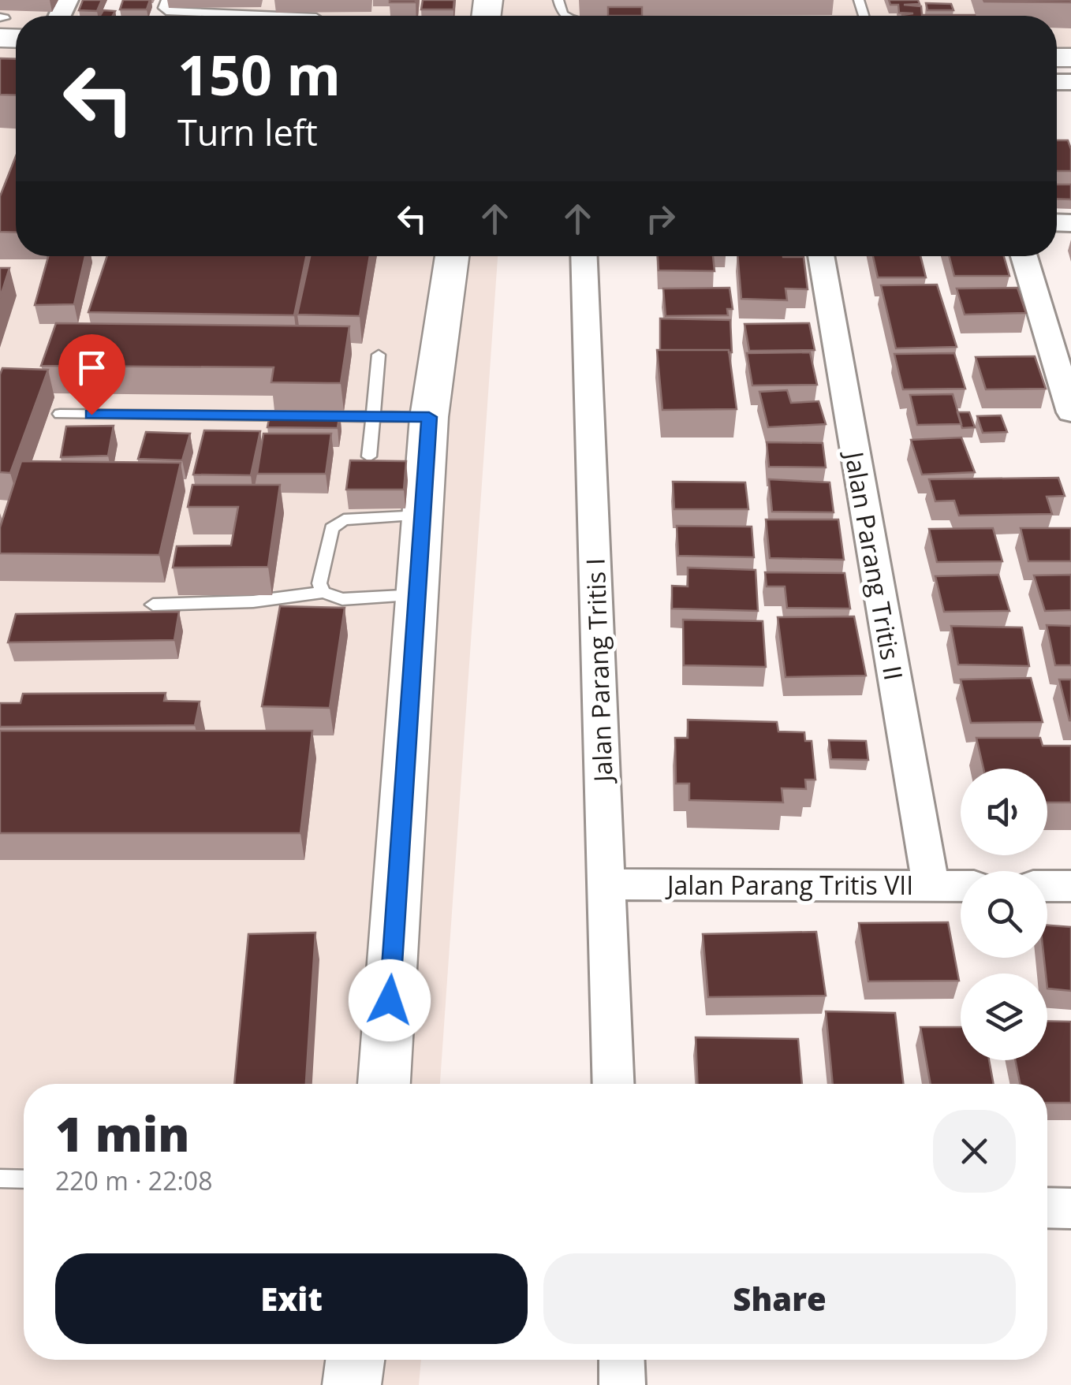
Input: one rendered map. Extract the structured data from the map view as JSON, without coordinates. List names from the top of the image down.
{
  "streets": {
    "street": ["Jalan Parang Tritis II", "Jalan Parang Tritis I", "Jalan Parang Tritis VII"]
  },
  "crossings": [
    ["Jalan Parang Tritis II", "Jalan Parang Tritis VII"],
    ["Jalan Parang Tritis I", "Jalan Parang Tritis VII"]
  ],
  "page": {
    "turn": ["150 m", "Turn left"],
    "heading": ["1 min", "220 m · 22:08"],
    "buttons": ["Exit", "Share"]
  }
}
